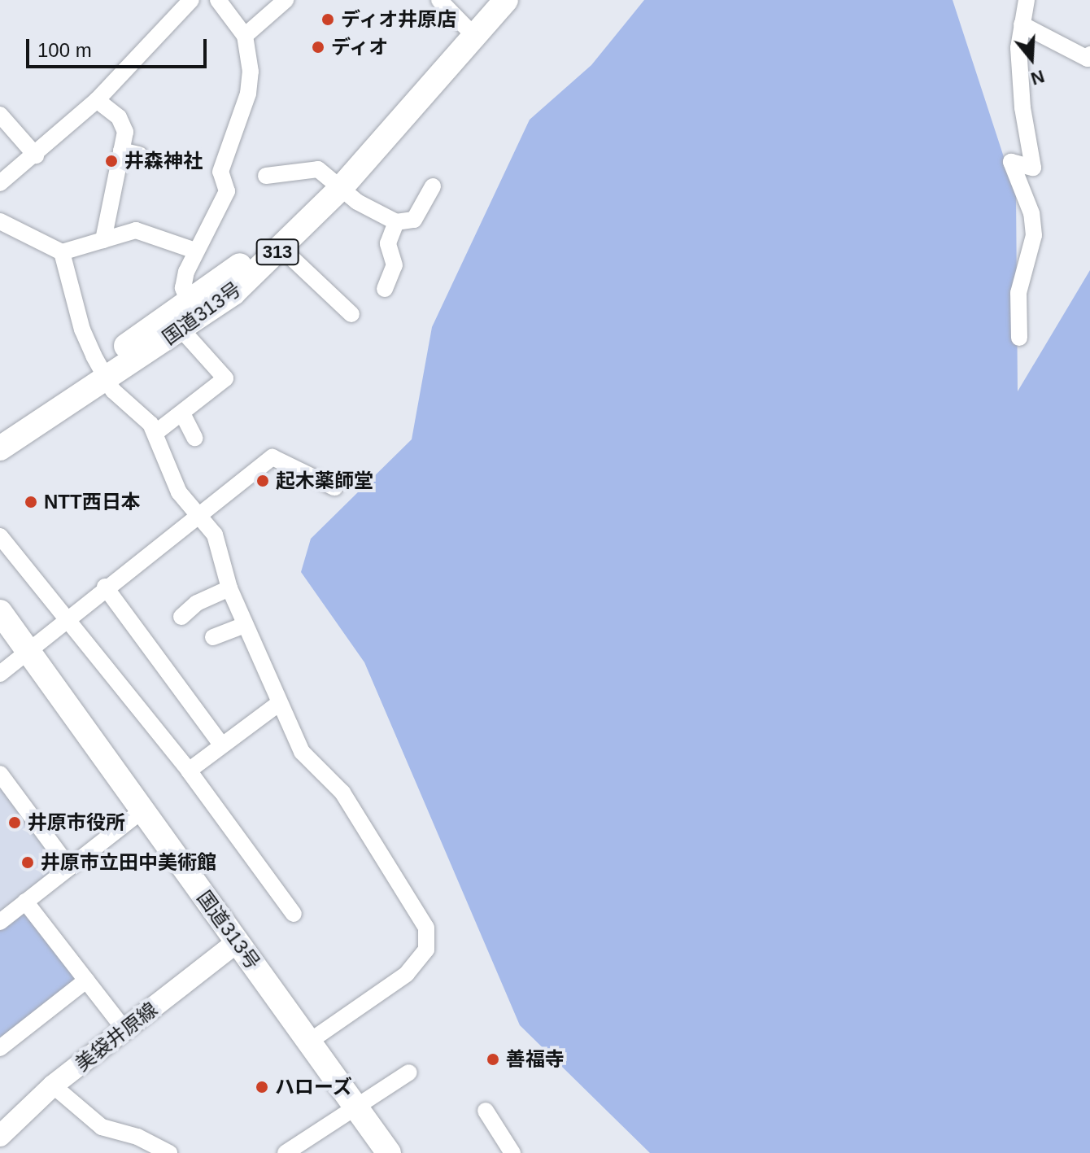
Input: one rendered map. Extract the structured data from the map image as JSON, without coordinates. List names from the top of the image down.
{
  "streets": {
    "highway": ["313", "国道313号"],
    "main road": ["美袋井原線"]
  },
  "crossings": [
    ["国道313号", "美袋井原線"]
  ],
  "places": [
    "ディオ井原店",
    "ディオ",
    "井森神社",
    "起木薬師堂",
    "NTT西日本",
    "井原市役所",
    "井原市立田中美術館",
    "善福寺",
    "ハローズ"
  ],
  "scale_bar": "100 m",
  "north": "bottom"
}
